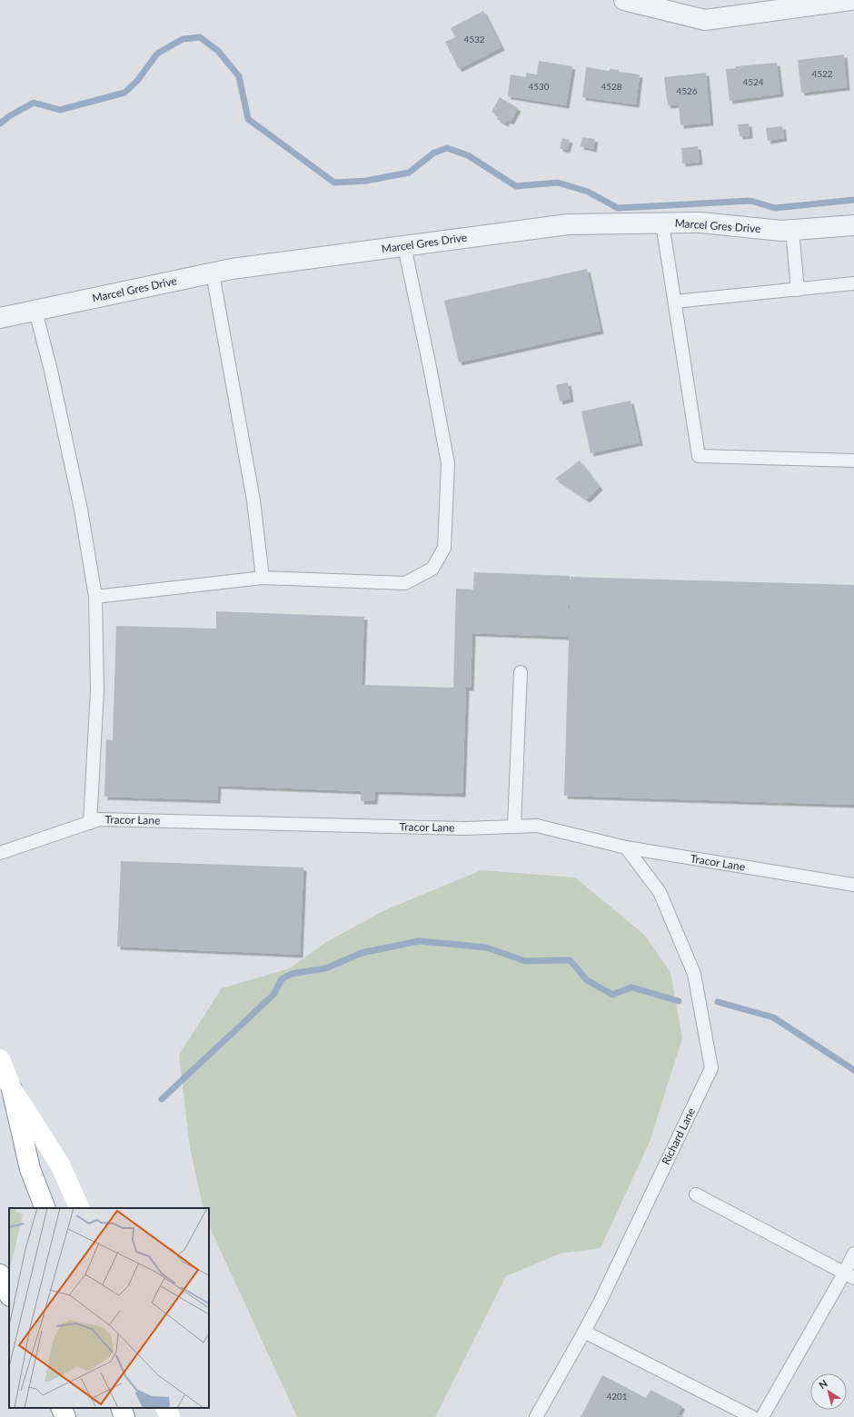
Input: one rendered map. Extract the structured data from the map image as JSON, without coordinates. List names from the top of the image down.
{
  "streets": {
    "street": ["Marcel Gres Drive"],
    "lane": ["Tracor Lane", "Richard Lane"]
  },
  "crossings": [
    ["Tracor Lane", "Richard Lane"]
  ],
  "house_numbers": [
    "4532",
    "4522",
    "4524",
    "4530",
    "4528",
    "4526",
    "4201"
  ],
  "north": "top left"
}
